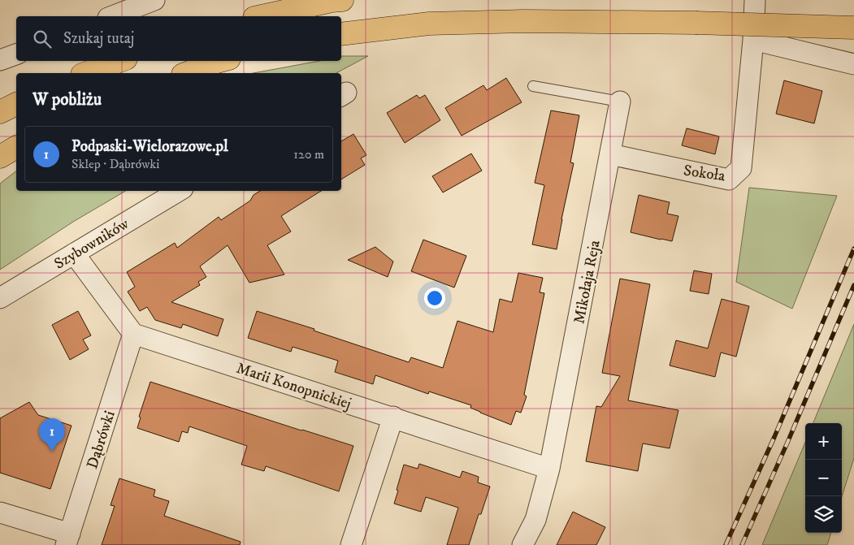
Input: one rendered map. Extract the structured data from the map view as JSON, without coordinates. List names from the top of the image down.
{
  "streets": {
    "street": [
      "Sokoła",
      "Szybowników",
      "Mikołaja Reja",
      "Marii Konopnickiej",
      "Dąbrówki"
    ]
  },
  "crossings": [
    ["Sokoła", "Mikołaja Reja"],
    ["Mikołaja Reja", "Marii Konopnickiej"],
    ["Marii Konopnickiej", "Dąbrówki"]
  ],
  "page": {
    "search": "Szukaj tutaj",
    "heading": "W pobliżu",
    "list": [
      {
        "mark": "1",
        "name": "Podpaski-Wielorazowe.pl",
        "note": "Sklep · Dąbrówki",
        "value": "120 m"
      }
    ],
    "pins": "1",
    "map_buttons": ["+", "−"]
  }
}
